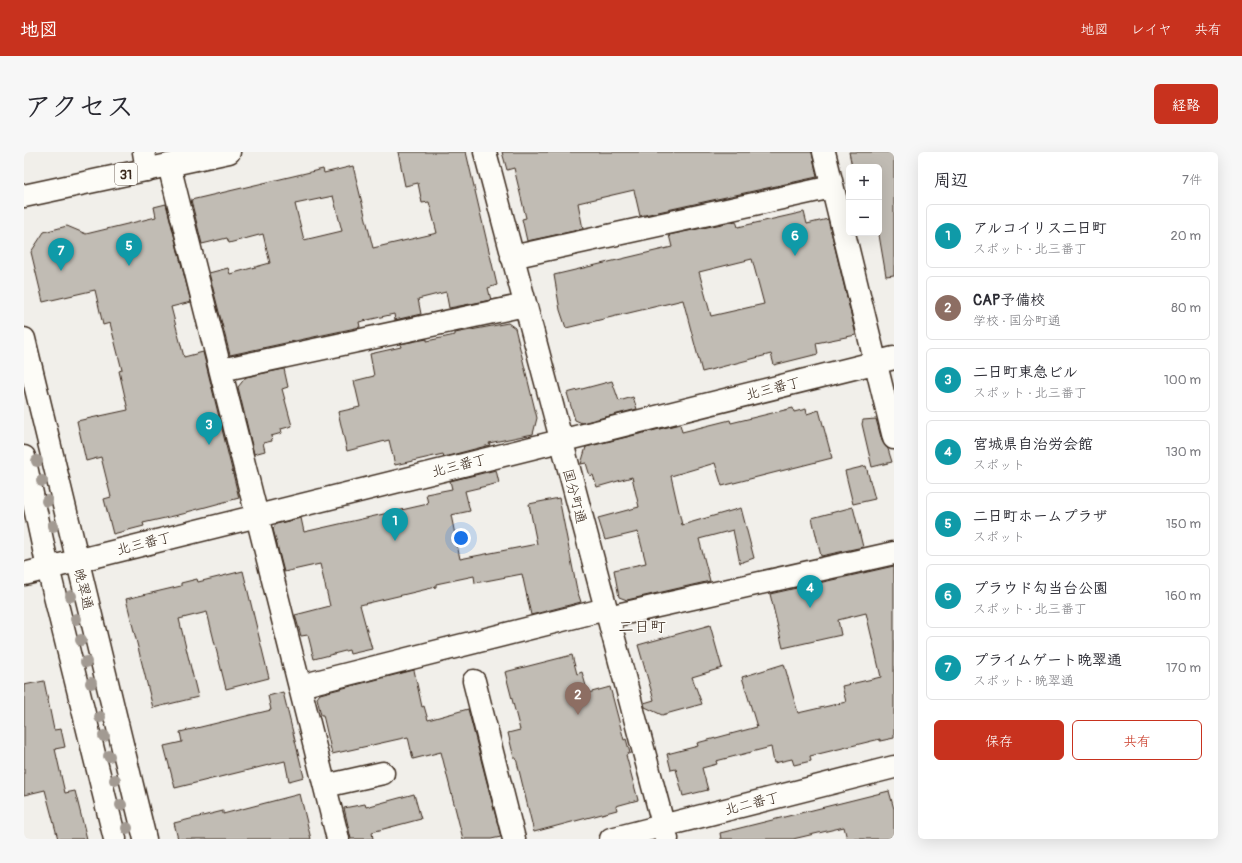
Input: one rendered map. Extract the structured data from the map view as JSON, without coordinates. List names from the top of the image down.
{
  "streets": {
    "street": [
      "31",
      "北三番丁",
      "国分町通",
      "晩翠通",
      "北二番丁"
    ]
  },
  "crossings": [
    ["北三番丁", "国分町通"],
    ["北三番丁", "晩翠通"],
    ["国分町通", "北二番丁"]
  ],
  "districts": ["二日町"],
  "page": {
    "header": "地図",
    "nav": ["地図", "レイヤ", "共有"],
    "title": "アクセス",
    "buttons": [
      "経路",
      ["保存", "共有"]
    ],
    "heading": ["周辺", "7件"],
    "map_buttons": ["+", "−"],
    "list": [
      {
        "mark": "1",
        "name": "アルコイリス二日町",
        "note": "スポット · 北三番丁",
        "value": "20 m"
      },
      {
        "mark": "2",
        "name": "CAP予備校",
        "note": "学校 · 国分町通",
        "value": "80 m"
      },
      {
        "mark": "3",
        "name": "二日町東急ビル",
        "note": "スポット · 北三番丁",
        "value": "100 m"
      },
      {
        "mark": "4",
        "name": "宮城県自治労会館",
        "note": "スポット",
        "value": "130 m"
      },
      {
        "mark": "5",
        "name": "二日町ホームプラザ",
        "note": "スポット",
        "value": "150 m"
      },
      {
        "mark": "6",
        "name": "プラウド勾当台公園",
        "note": "スポット · 北三番丁",
        "value": "160 m"
      },
      {
        "mark": "7",
        "name": "プライムゲート晩翠通",
        "note": "スポット · 晩翠通",
        "value": "170 m"
      }
    ],
    "pins": [
      "6",
      "5",
      "7",
      "3",
      "1",
      "4",
      "2"
    ]
  }
}
